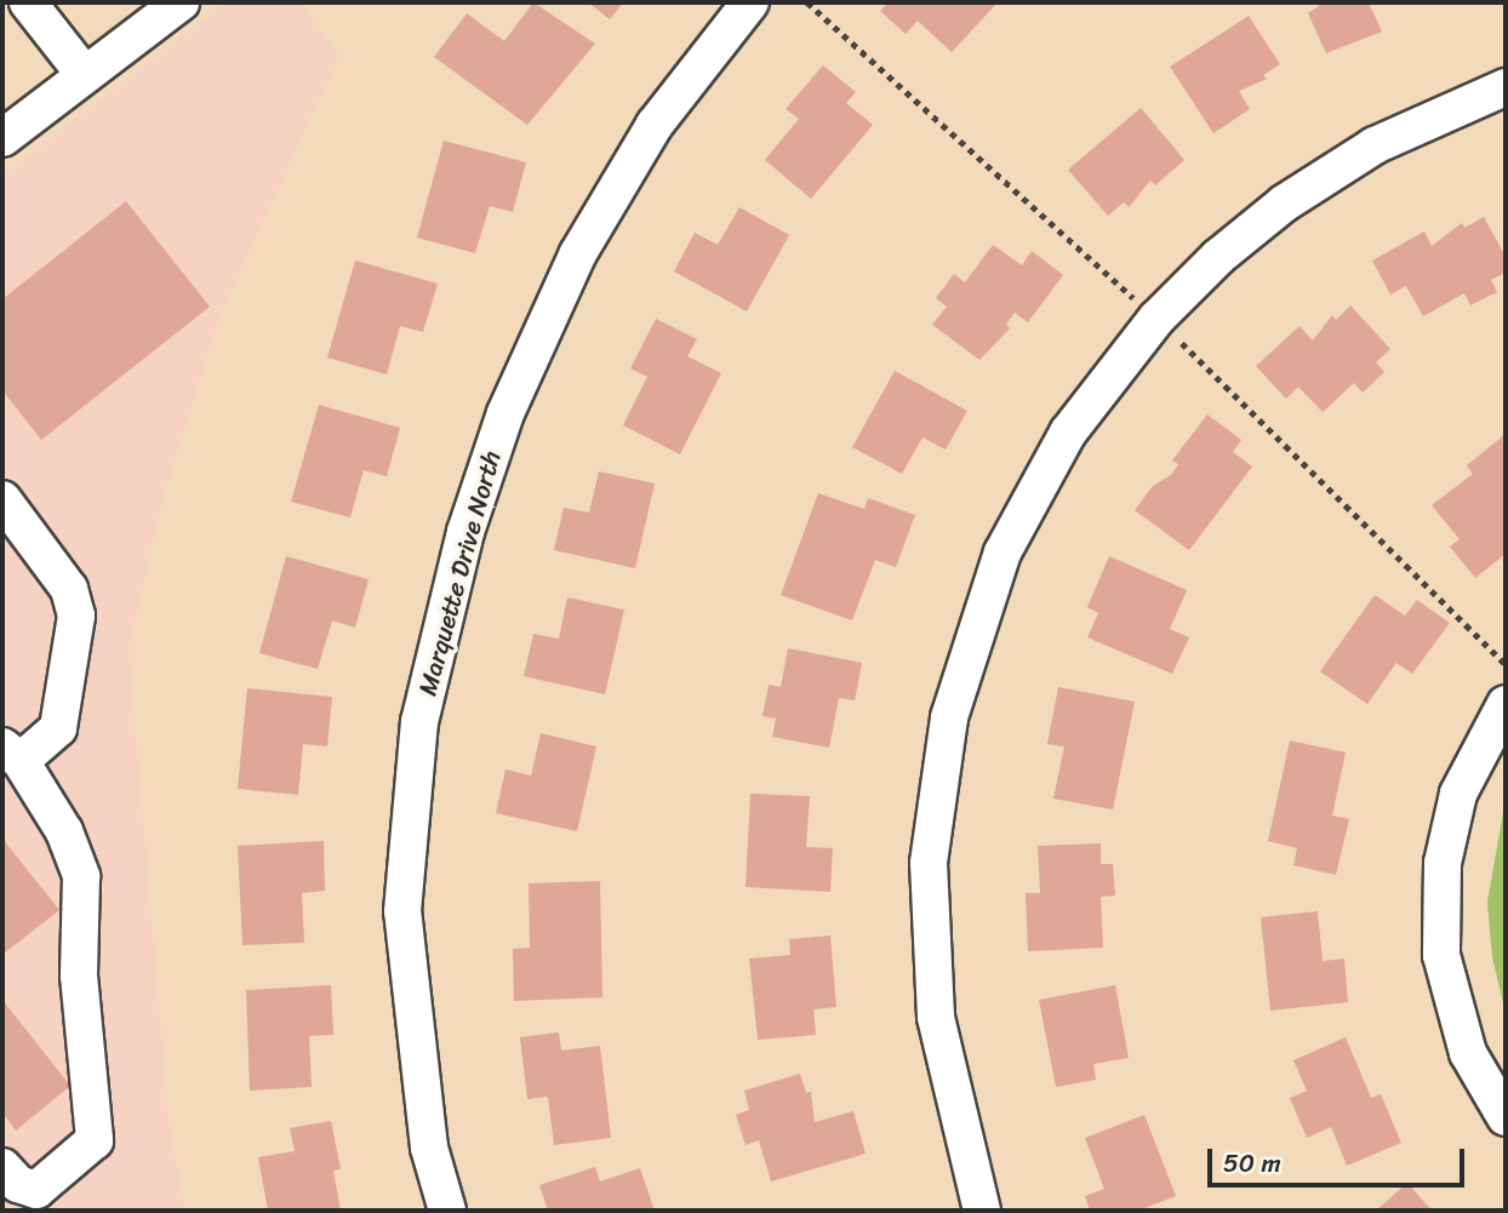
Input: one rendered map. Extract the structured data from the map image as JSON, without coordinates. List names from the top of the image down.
{
  "streets": {
    "street": ["Marquette Drive North"]
  },
  "scale_bar": "50 m"
}
